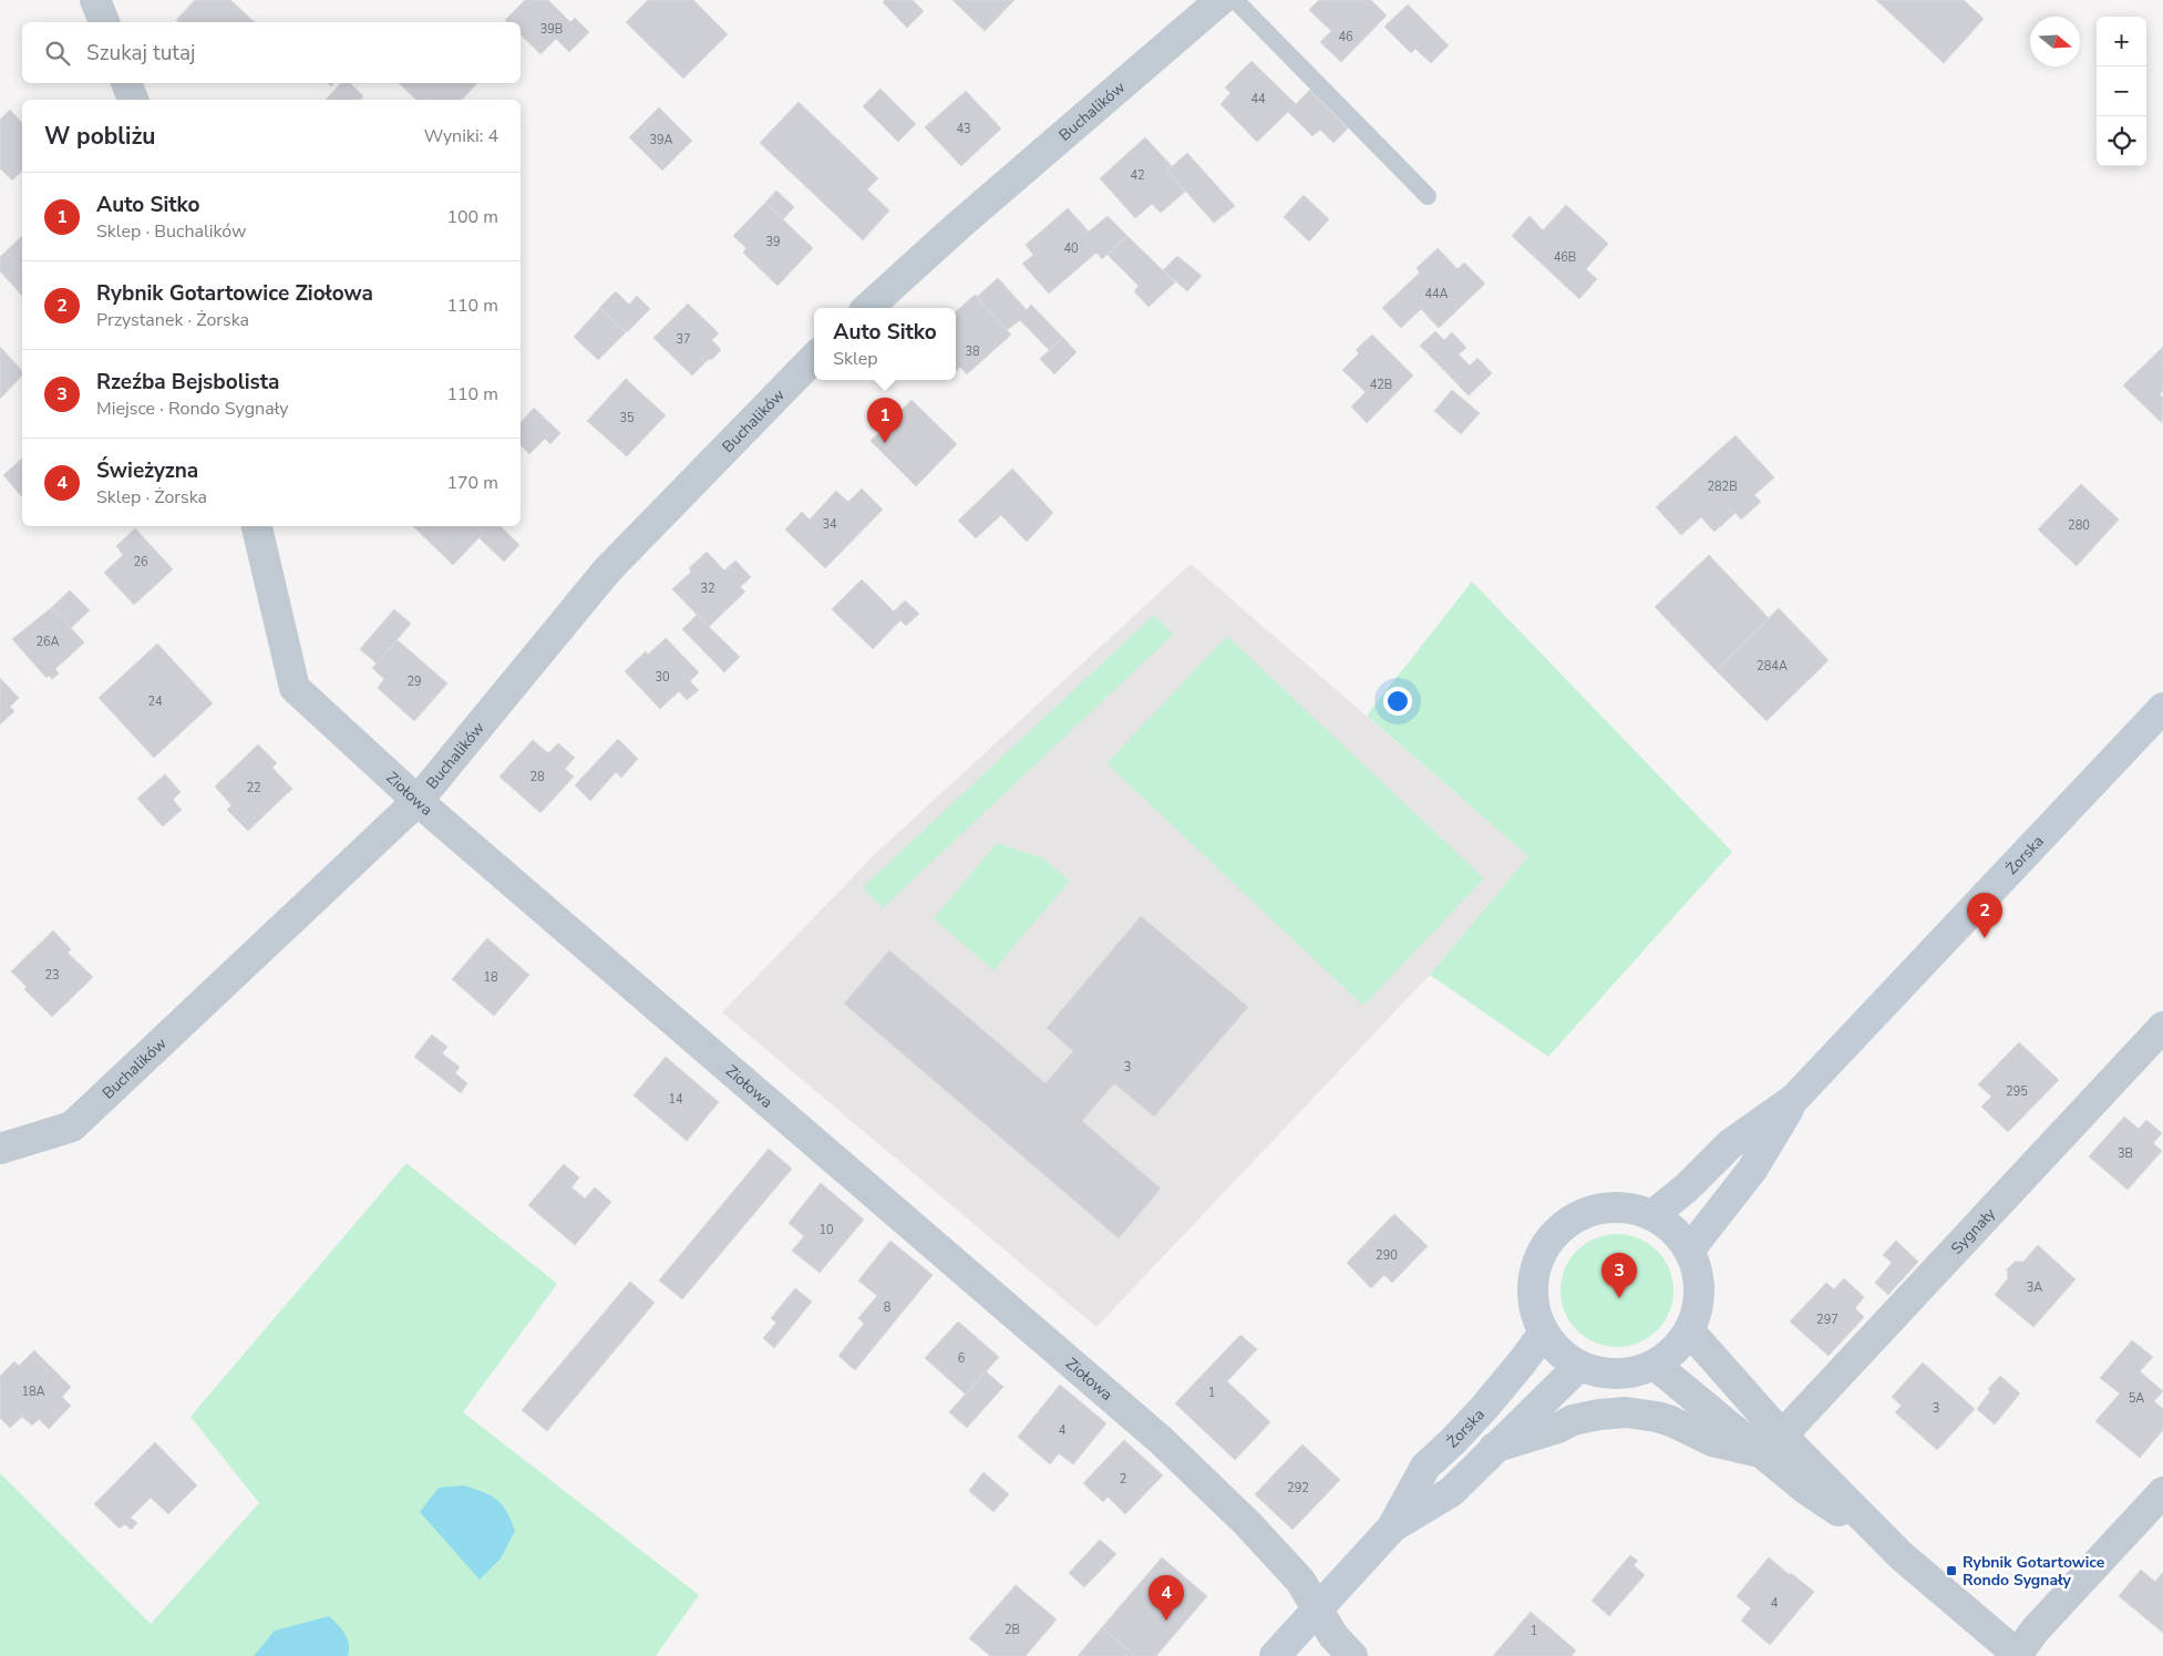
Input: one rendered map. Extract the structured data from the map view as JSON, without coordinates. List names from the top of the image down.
{
  "streets": {
    "main road": ["Żorska"],
    "street": ["Buchalików", "Ziołowa", "Sygnały"]
  },
  "crossings": [
    ["Buchalików", "Ziołowa"],
    ["Ziołowa", "Żorska"],
    ["Żorska", "Sygnały"]
  ],
  "places": {
    "transit": ["Rybnik Gotartowice Rondo Sygnały"]
  },
  "house_numbers": [
    "39B",
    "46",
    "44",
    "43",
    "39A",
    "42",
    "39",
    "40",
    "46B",
    "44A",
    "37",
    "38",
    "42B",
    "35",
    "282B",
    "34",
    "280",
    "26",
    "32",
    "26A",
    "284A",
    "30",
    "29",
    "24",
    "28",
    "22",
    "23",
    "18",
    "3",
    "295",
    "14",
    "3B",
    "10",
    "290",
    "3A",
    "8",
    "297",
    "6",
    "18A",
    "1",
    "5A",
    "3",
    "4",
    "2",
    "292",
    "4",
    "2B",
    "1"
  ],
  "north": "right",
  "page": {
    "map_buttons": ["+", "−"],
    "search": "Szukaj tutaj",
    "heading": ["W pobliżu", "Wyniki: 4"],
    "list": [
      {
        "mark": "1",
        "name": "Auto Sitko",
        "note": "Sklep · Buchalików",
        "value": "100 m"
      },
      {
        "mark": "2",
        "name": "Rybnik Gotartowice Ziołowa",
        "note": "Przystanek · Żorska",
        "value": "110 m"
      },
      {
        "mark": "3",
        "name": "Rzeźba Bejsbolista",
        "note": "Miejsce · Rondo Sygnały",
        "value": "110 m"
      },
      {
        "mark": "4",
        "name": "Świeżyzna",
        "note": "Sklep · Żorska",
        "value": "170 m"
      }
    ],
    "popup": ["Auto Sitko", "Sklep"],
    "pins": [
      "1",
      "2",
      "3",
      "4"
    ]
  }
}
